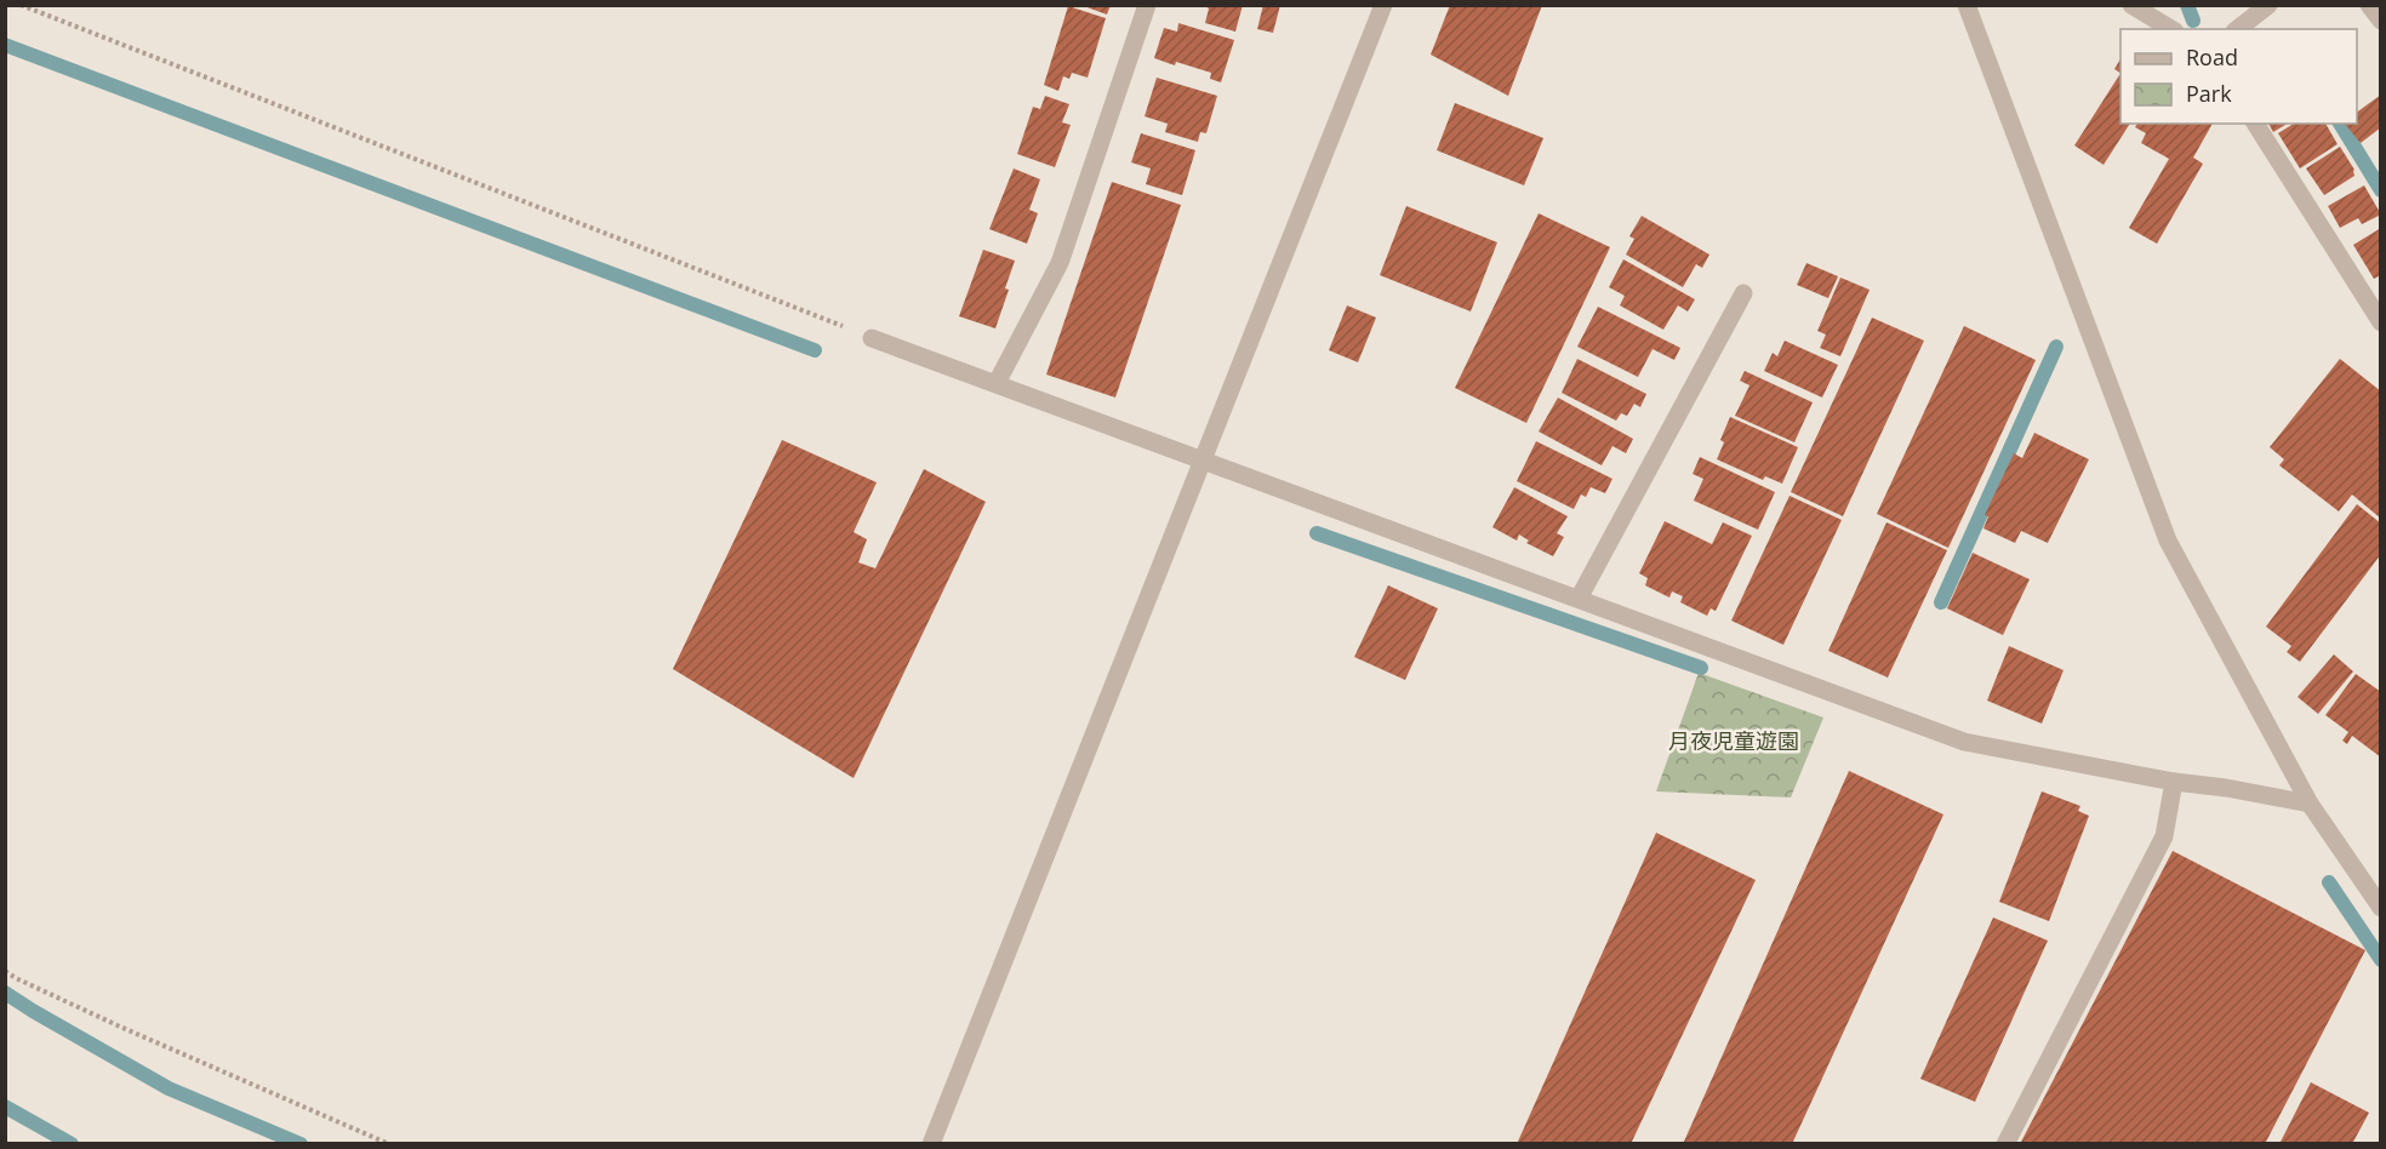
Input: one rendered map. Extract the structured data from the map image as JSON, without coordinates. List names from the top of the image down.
{
  "parks": ["月夜児童遊園"],
  "legend": ["Road", "Park"]
}
